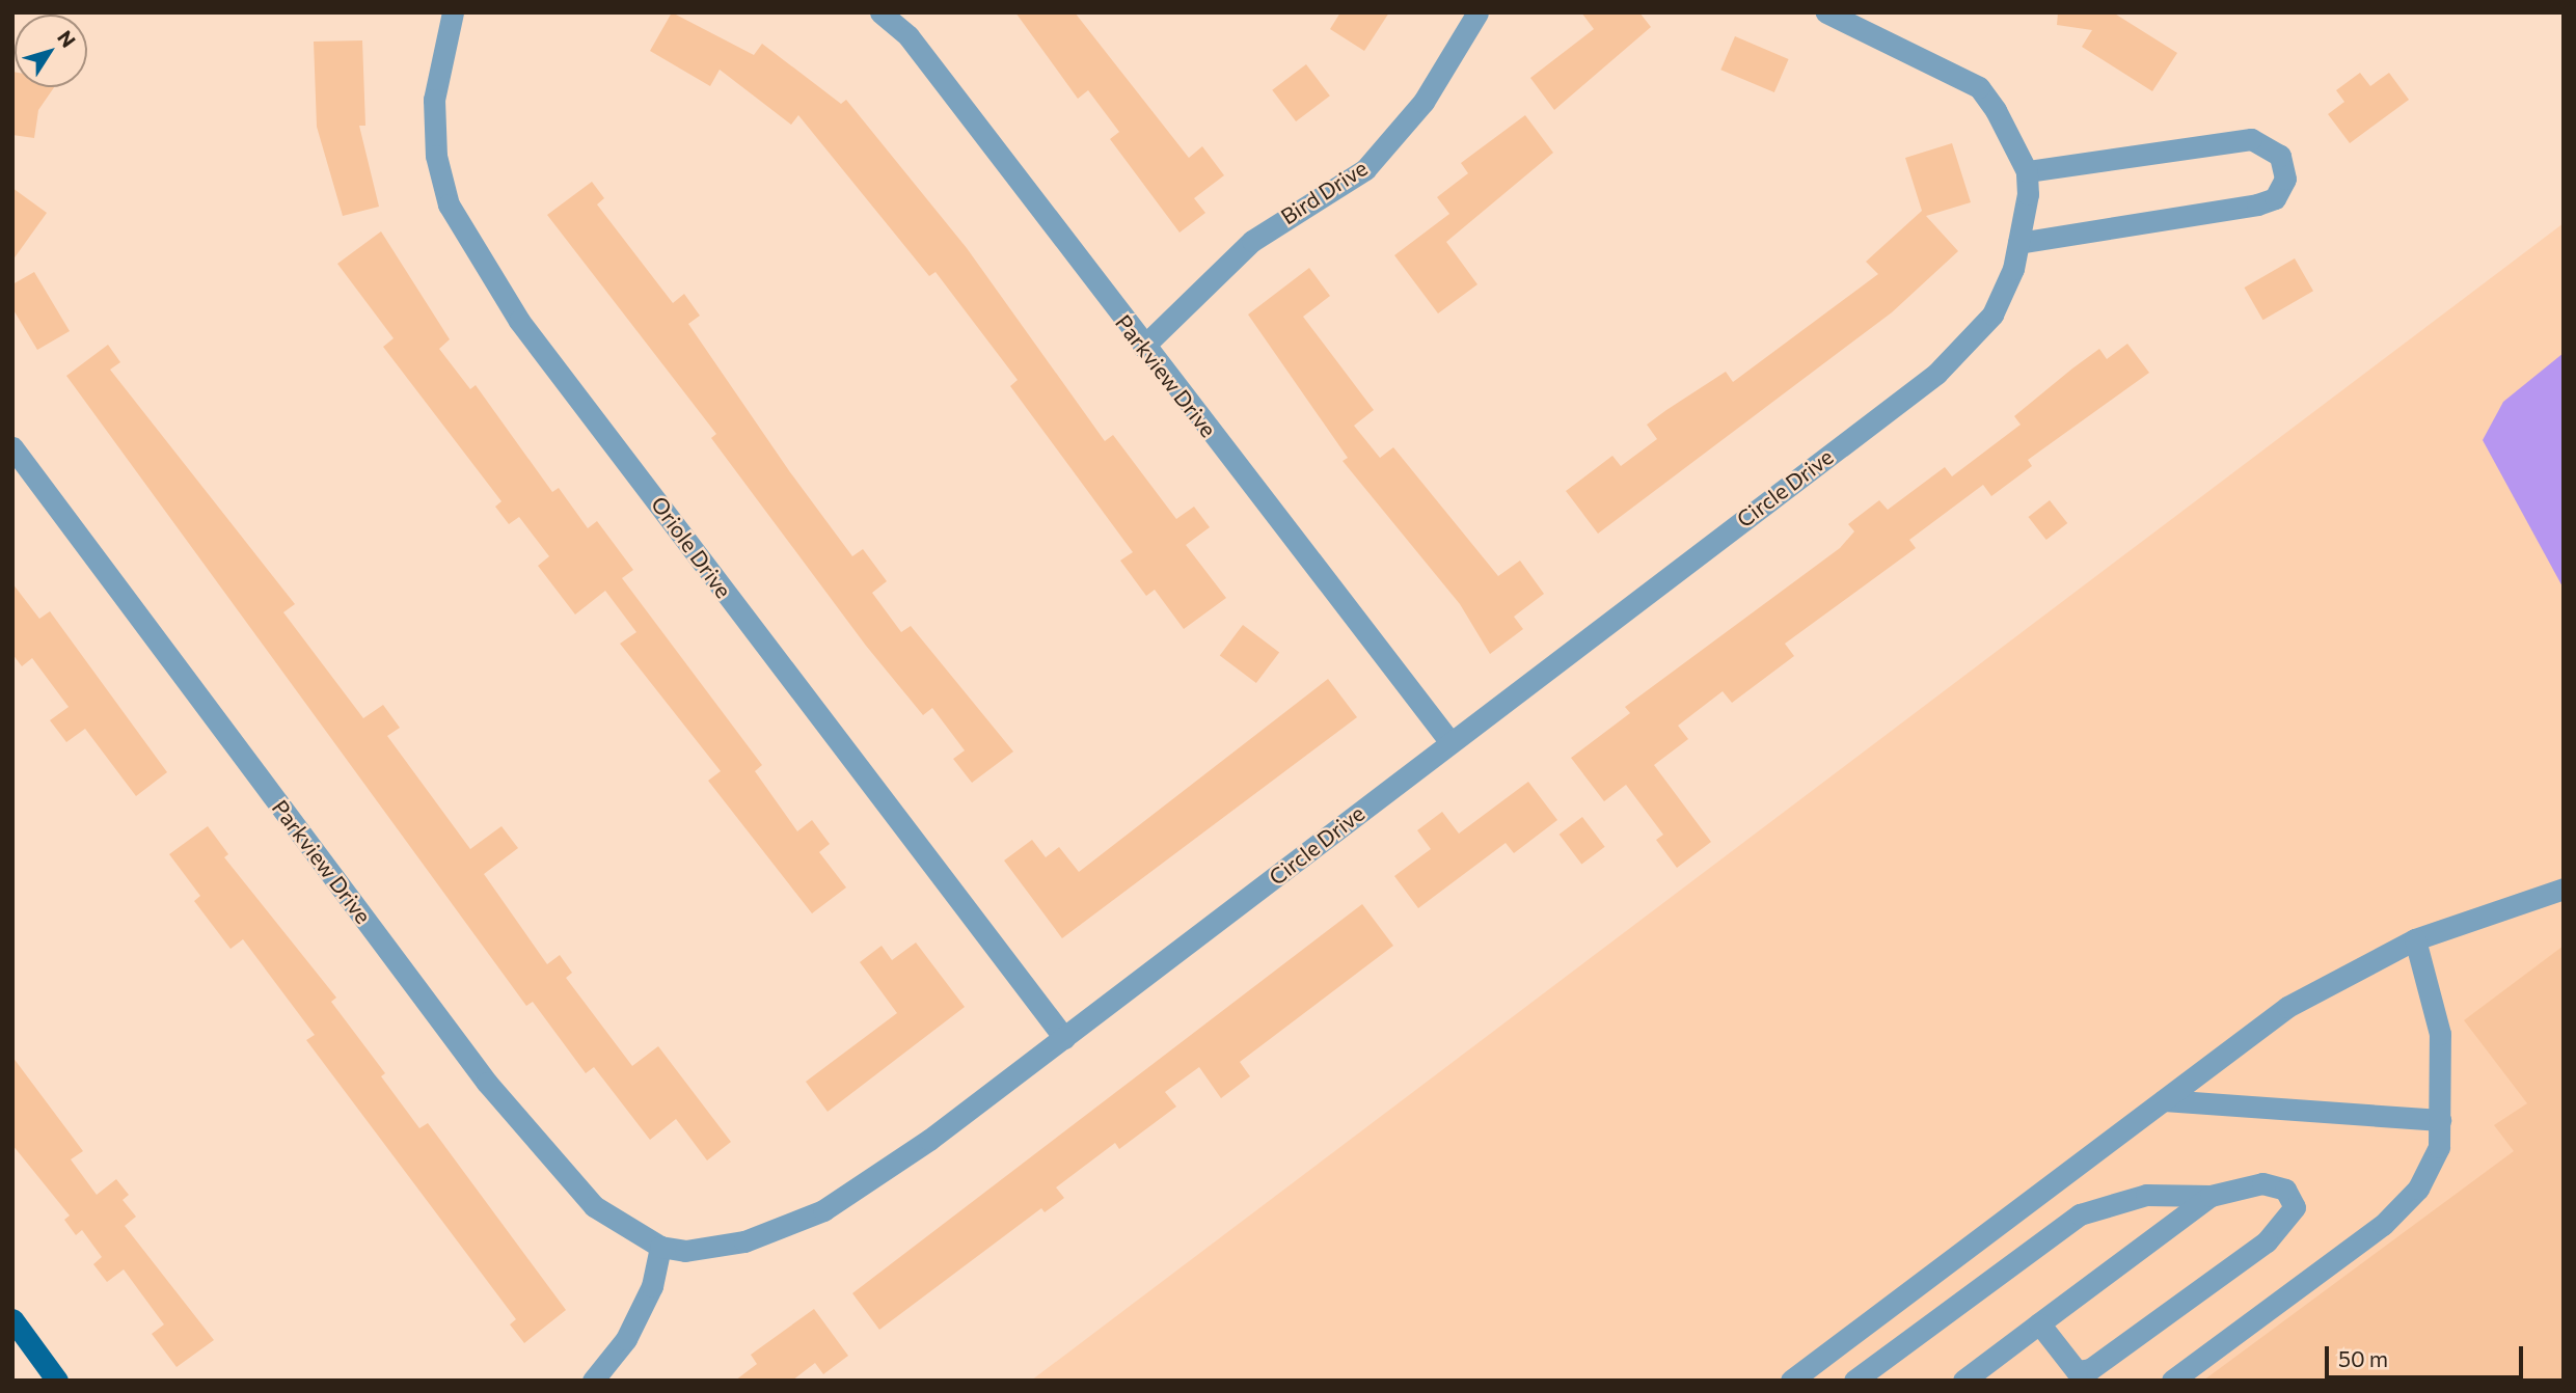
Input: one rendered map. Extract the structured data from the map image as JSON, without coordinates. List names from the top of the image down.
{
  "streets": {
    "street": [
      "Bird Drive",
      "Parkview Drive",
      "Circle Drive",
      "Oriole Drive"
    ]
  },
  "crossings": [
    ["Bird Drive", "Parkview Drive"],
    ["Parkview Drive", "Circle Drive"],
    ["Circle Drive", "Oriole Drive"]
  ],
  "scale_bar": "50 m",
  "north": "top right"
}
